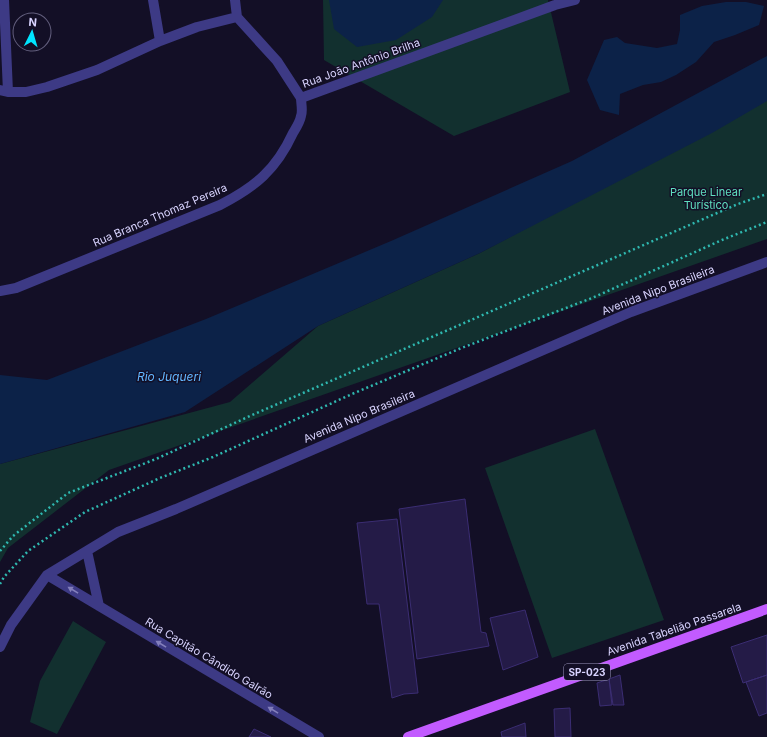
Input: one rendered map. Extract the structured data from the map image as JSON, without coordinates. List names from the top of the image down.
{
  "streets": {
    "main road": ["Avenida Tabelião Passarela", "SP-023"],
    "street": [
      "Rua João Antônio Brilha",
      "Rua Branca Thomaz Pereira",
      "Avenida Nipo Brasileira",
      "Rua Capitão Cândido Galrão"
    ]
  },
  "crossings": [
    ["Rua João Antônio Brilha", "Rua Branca Thomaz Pereira"],
    ["Avenida Nipo Brasileira", "Rua Capitão Cândido Galrão"]
  ],
  "one_way": ["Rua Capitão Cândido Galrão"],
  "water": ["Rio Juqueri"],
  "parks": ["Parque Linear Turístico"],
  "north": "top"
}
